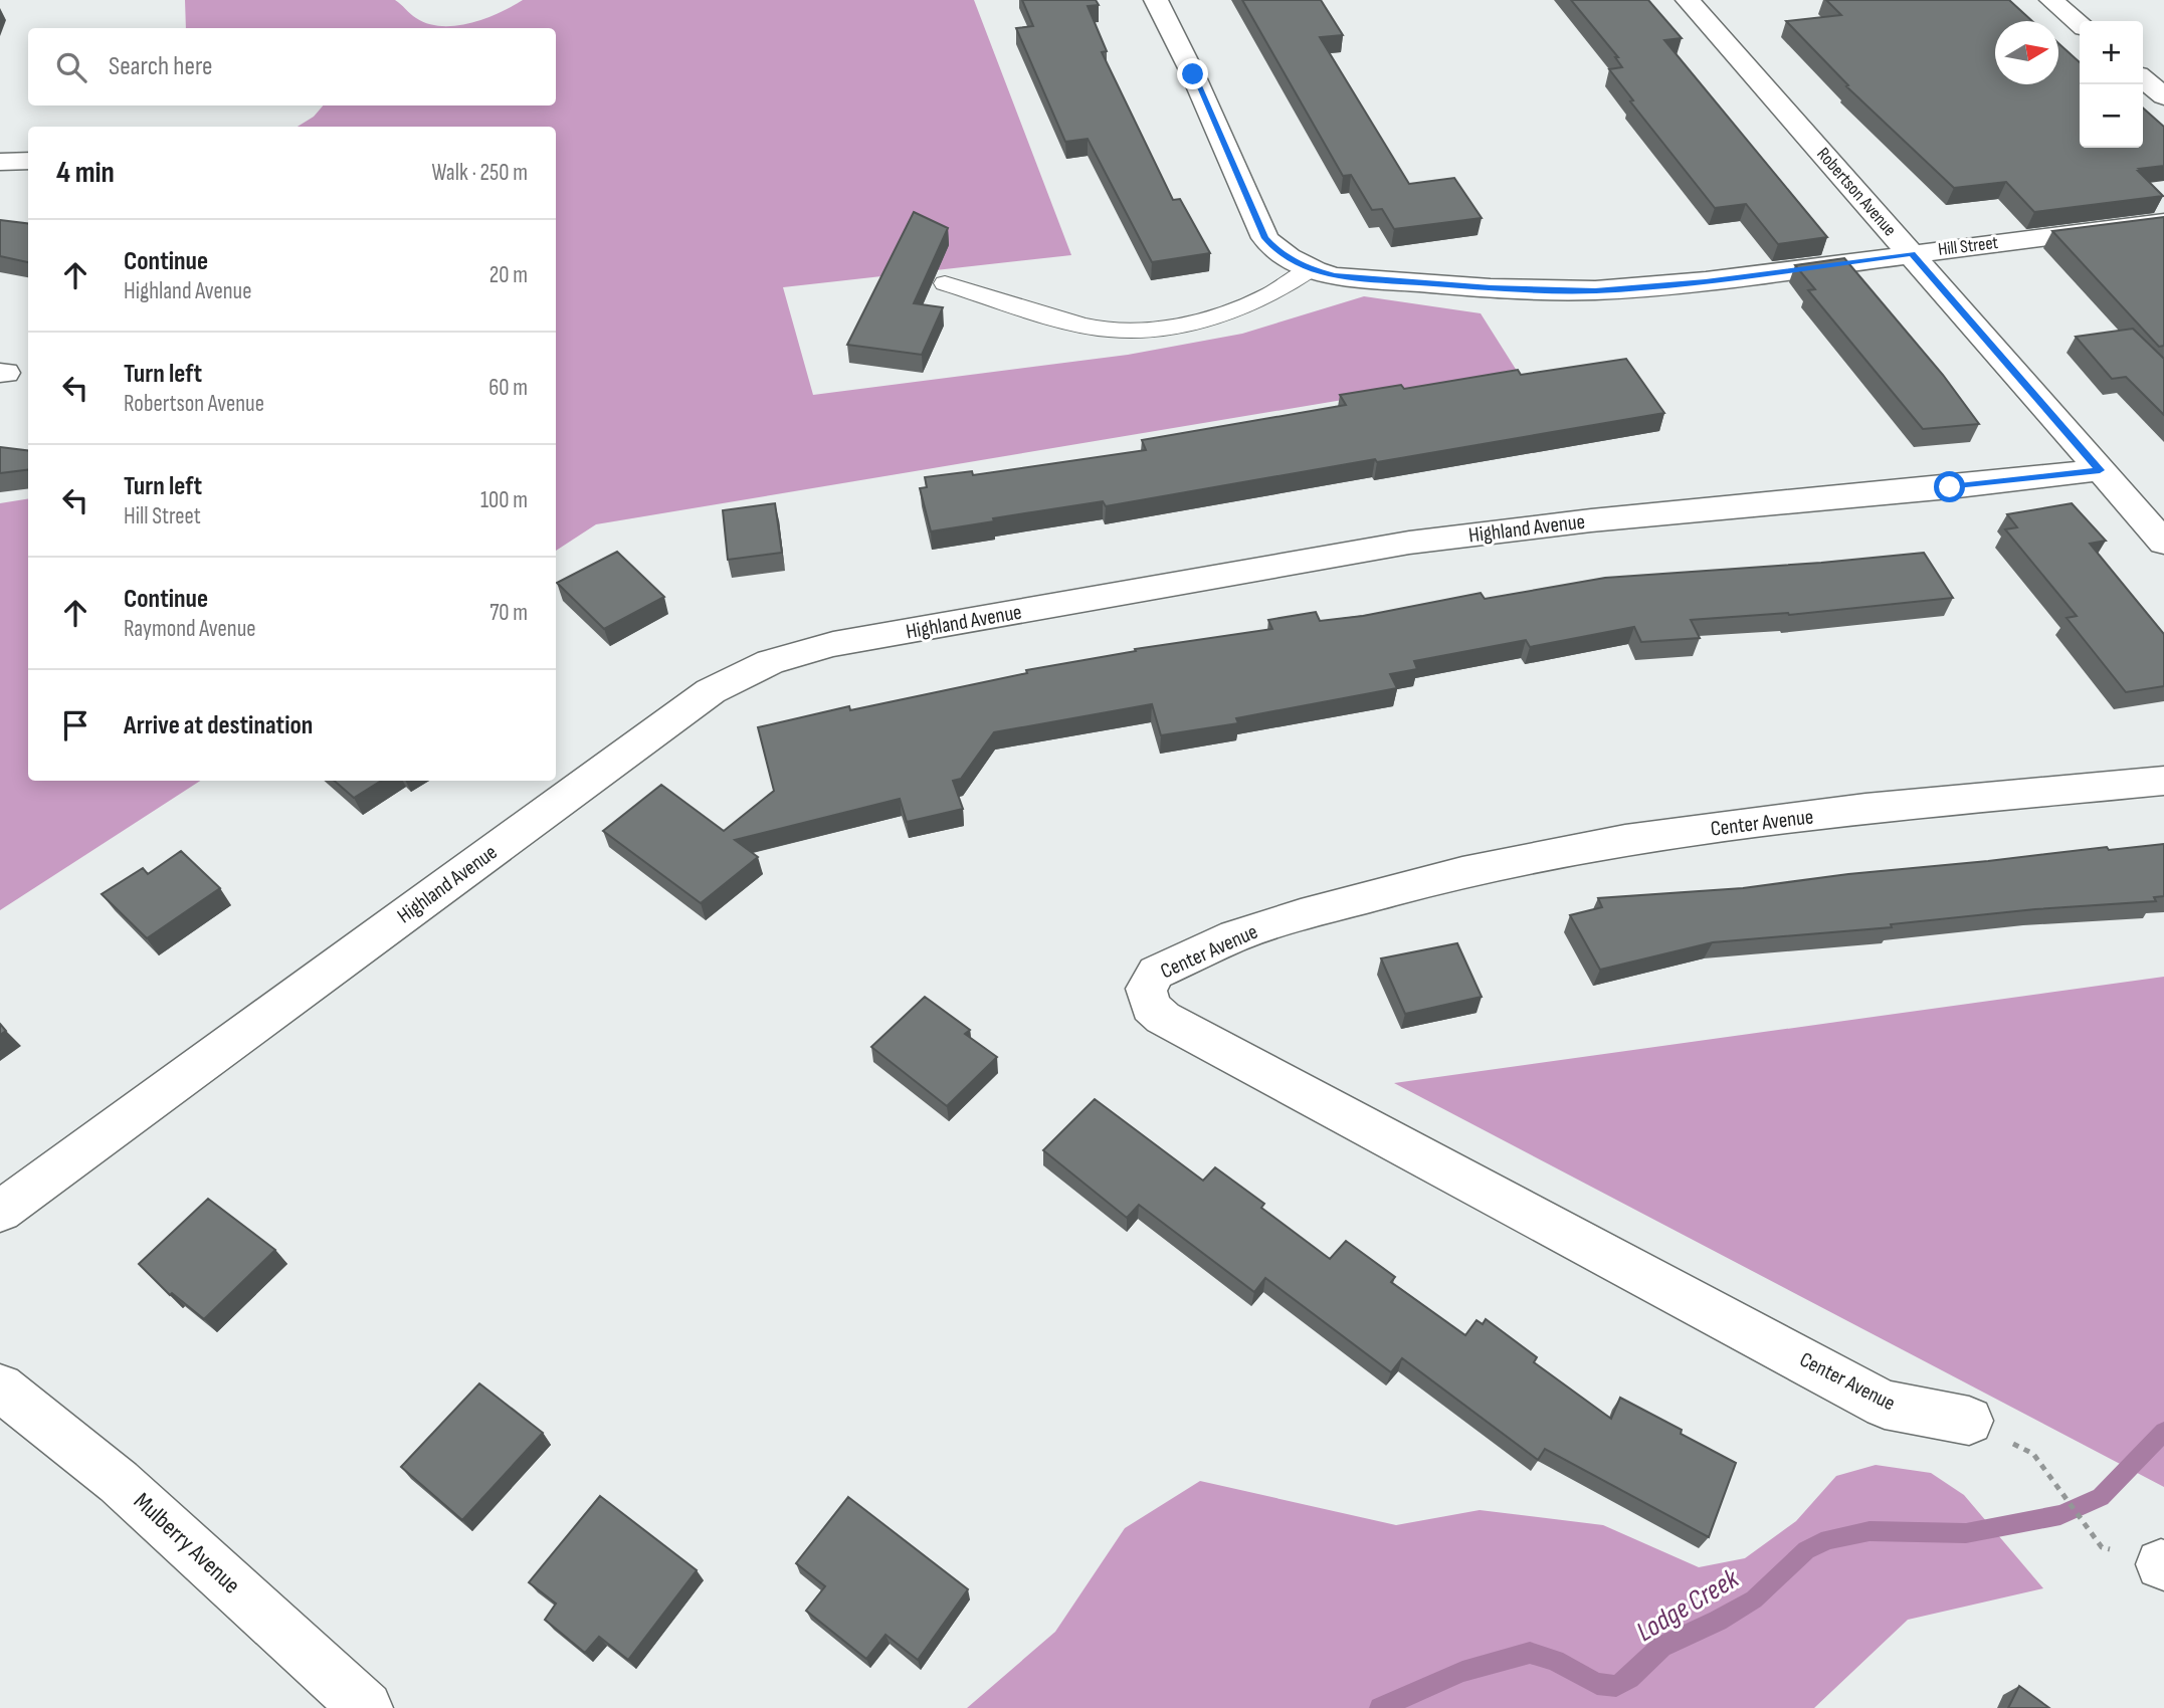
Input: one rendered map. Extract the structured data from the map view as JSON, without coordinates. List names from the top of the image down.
{
  "streets": {
    "street": [
      "Robertson Avenue",
      "Hill Street",
      "Highland Avenue",
      "Center Avenue",
      "Mulberry Avenue"
    ]
  },
  "crossings": [
    ["Robertson Avenue", "Hill Street"],
    ["Robertson Avenue", "Highland Avenue"]
  ],
  "water": ["Lodge Creek"],
  "north": "right",
  "page": {
    "map_buttons": ["+", "−"],
    "search": "Search here",
    "heading": ["4 min", "Walk · 250 m"],
    "list": [
      ["Continue", "Highland Avenue", "20 m"],
      ["Turn left", "Robertson Avenue", "60 m"],
      ["Turn left", "Hill Street", "100 m"],
      ["Continue", "Raymond Avenue", "70 m"],
      "Arrive at destination"
    ]
  }
}
